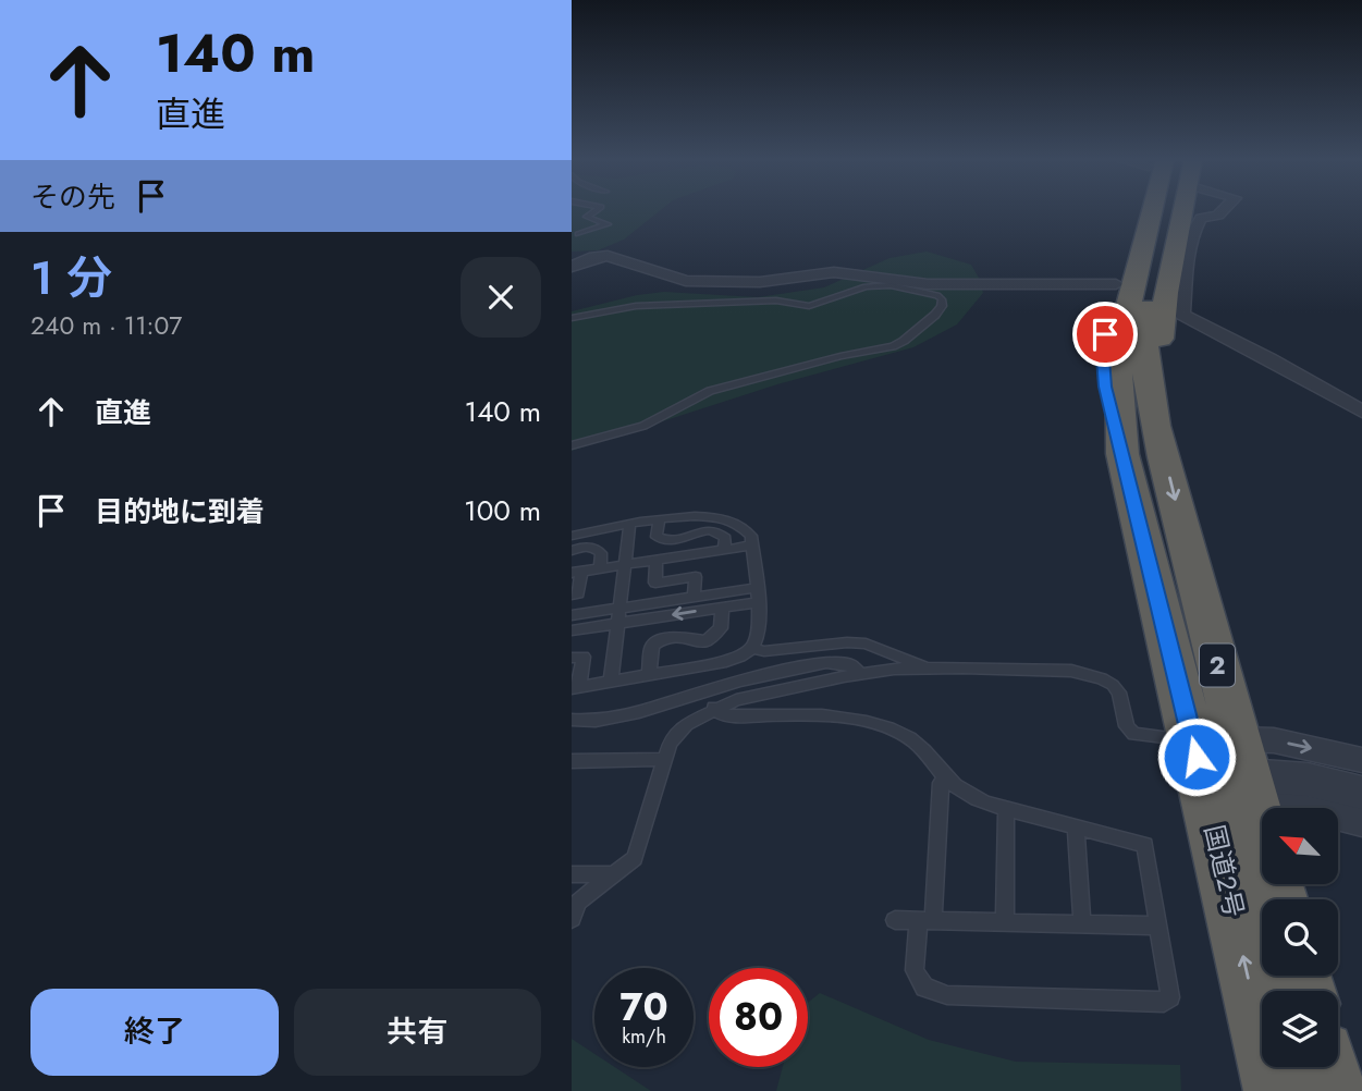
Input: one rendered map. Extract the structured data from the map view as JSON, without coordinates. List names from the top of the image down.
{
  "streets": {
    "highway": ["2", "国道2号"]
  },
  "north": "top left",
  "page": {
    "turn": ["140 m", "直進"],
    "then": "その先",
    "heading": ["1 分", "240 m · 11:07"],
    "list": [
      {
        "name": "直進",
        "value": "140 m"
      },
      {
        "name": "目的地に到着",
        "value": "100 m"
      }
    ],
    "speed": "70 km/h",
    "limit": "80",
    "buttons": ["終了", "共有"]
  }
}
